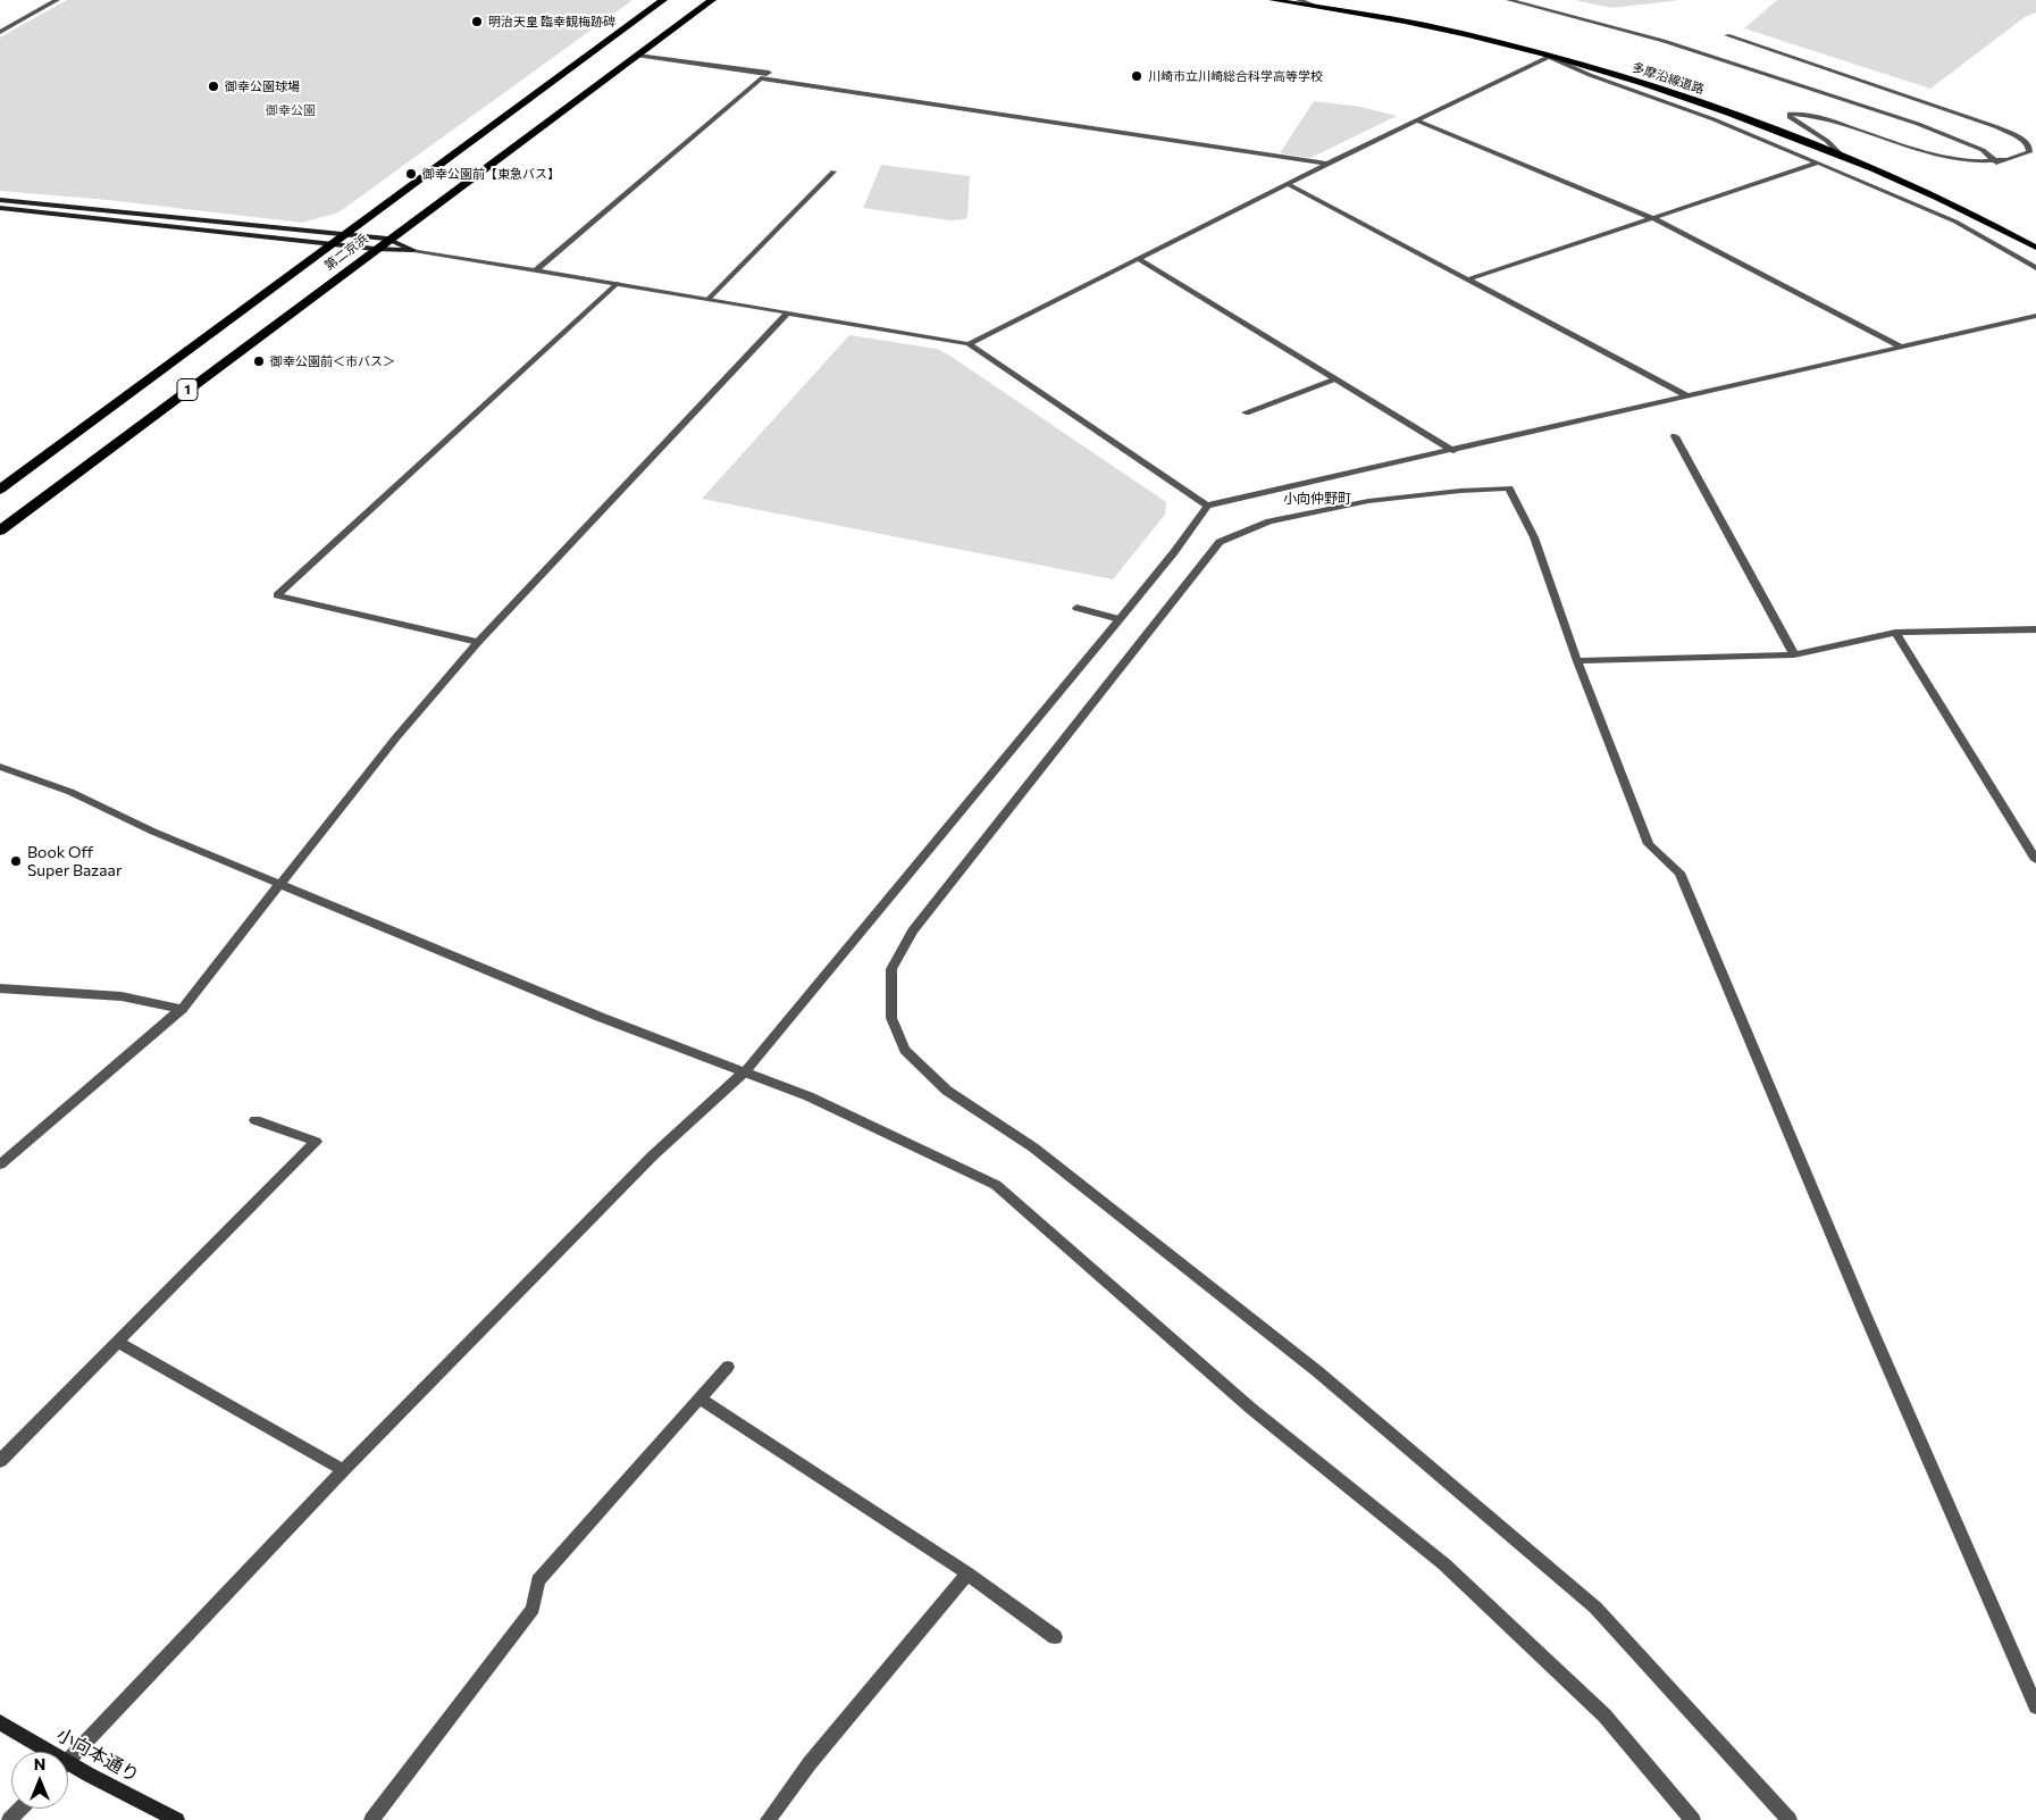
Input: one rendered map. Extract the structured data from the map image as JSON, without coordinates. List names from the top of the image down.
{
  "streets": {
    "highway": ["第二京浜", "1"],
    "main road": ["多摩沿線道路"],
    "street": ["小向本通り"]
  },
  "districts": ["小向仲野町"],
  "parks": ["御幸公園"],
  "places": [
    "明治天皇 臨幸観梅跡碑",
    "川崎市立川崎総合科学高等学校",
    "御幸公園球場",
    "御幸公園前【東急バス】",
    "御幸公園前＜市バス＞",
    "Book Off Super Bazaar"
  ],
  "north": "top"
}
